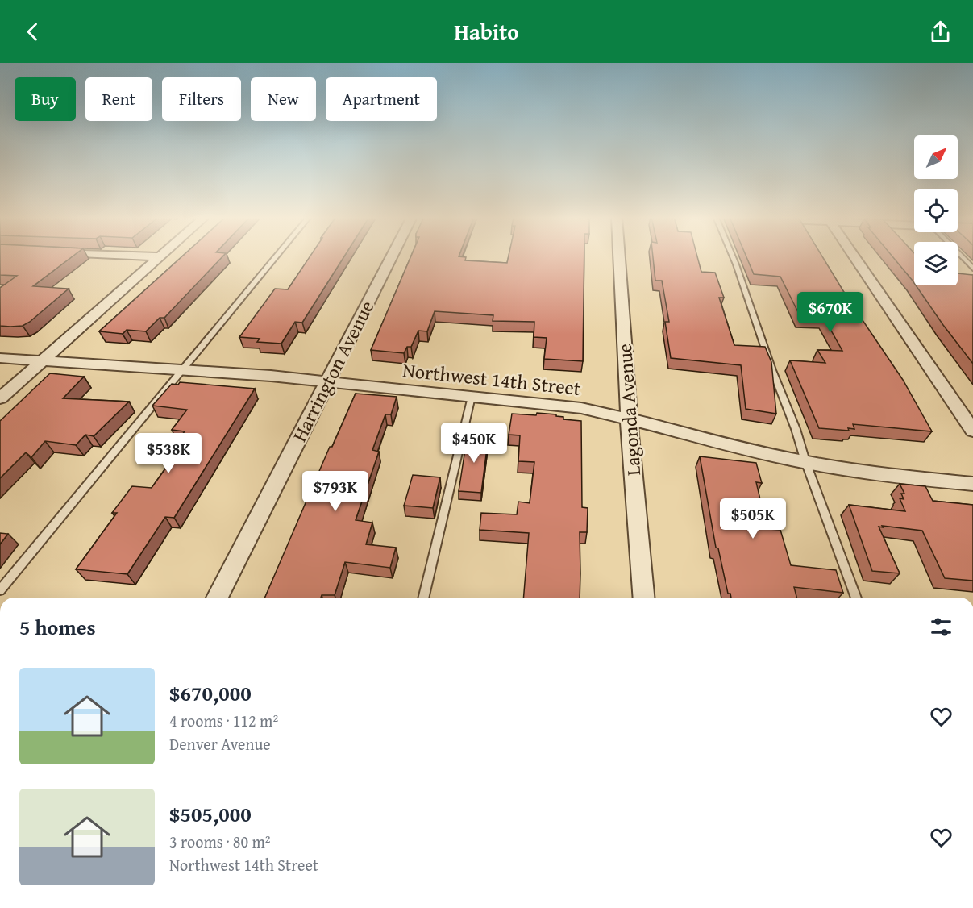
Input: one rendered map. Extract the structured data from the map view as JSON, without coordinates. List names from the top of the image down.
{
  "streets": {
    "street": ["Harrington Avenue", "Northwest 14th Street", "Lagonda Avenue"]
  },
  "crossings": [
    ["Harrington Avenue", "Northwest 14th Street"],
    ["Northwest 14th Street", "Lagonda Avenue"]
  ],
  "north": "top right",
  "page": {
    "header": "Habito",
    "chip": [
      "Buy",
      "Rent",
      "Filters",
      "New",
      "Apartment"
    ],
    "price": [
      "$670K",
      "$450K",
      "$538K",
      "$793K",
      "$505K"
    ],
    "heading": "5 homes",
    "list": [
      {
        "name": "$670,000",
        "note": "4 rooms · 112 m² · Denver Avenue"
      },
      {
        "name": "$505,000",
        "note": "3 rooms · 80 m² · Northwest 14th Street"
      }
    ]
  }
}
